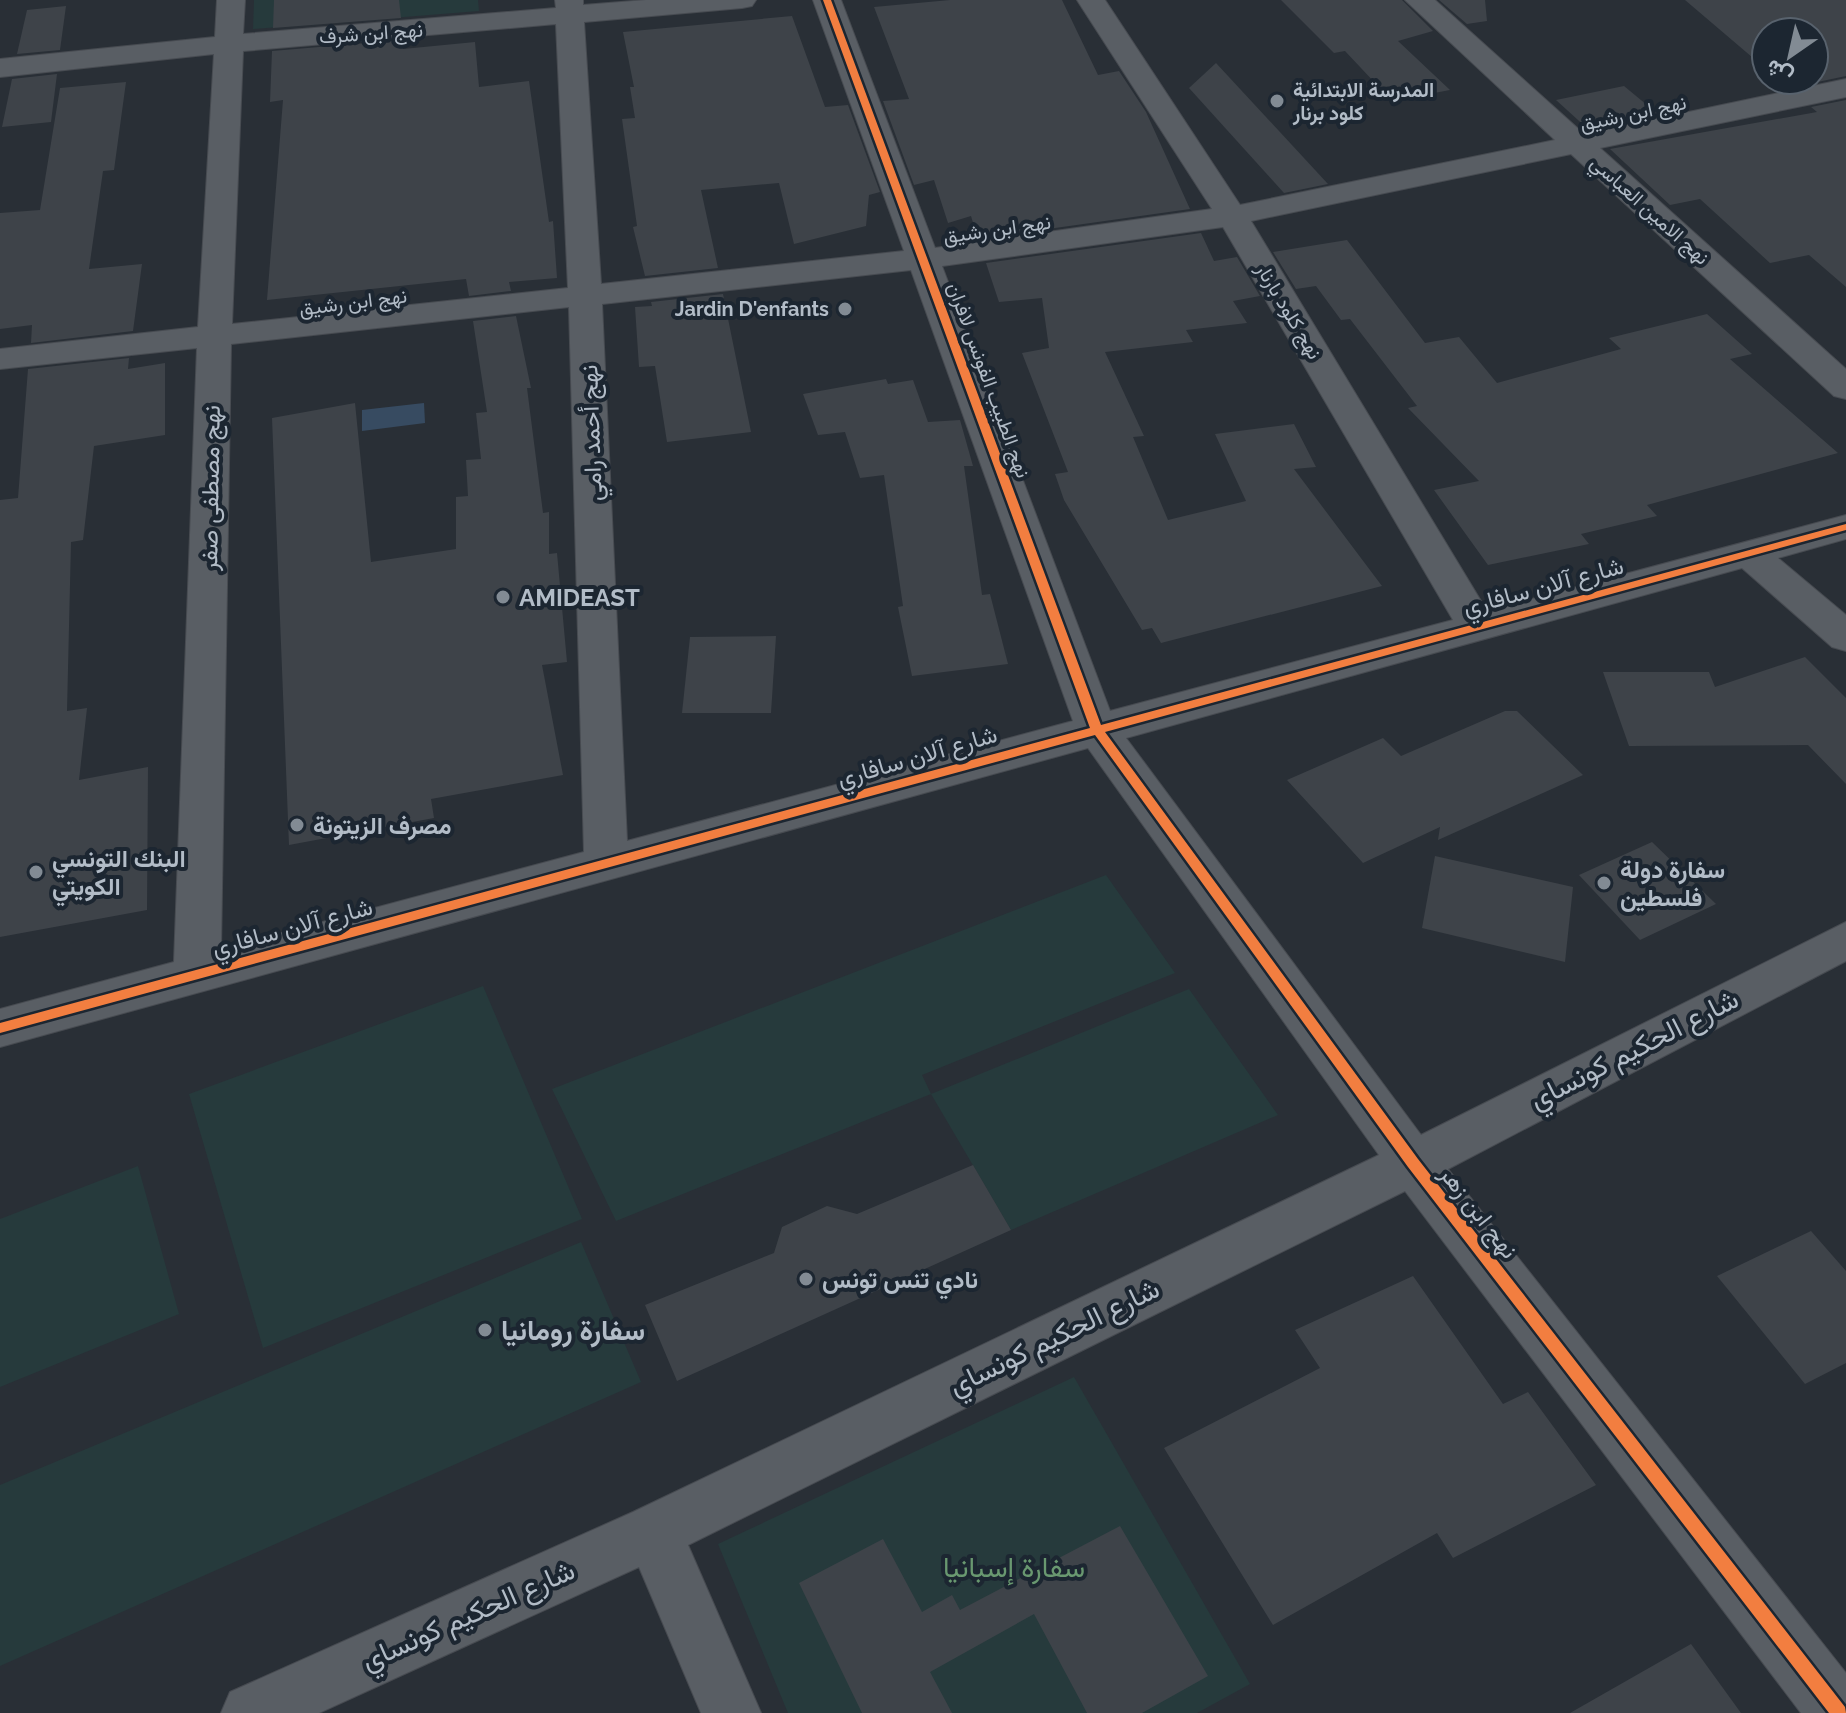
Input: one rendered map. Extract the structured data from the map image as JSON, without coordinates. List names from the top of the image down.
{
  "streets": {
    "street": [
      "نهج ابن شرف",
      "نهج ابن رشيق",
      "نهج الامين العباسي",
      "نهج كلود بارنار",
      "نهج الطبيب الفونس لافران",
      "نهج أحمد رامي",
      "نهج مصطفى صفر",
      "شارع آلان سافاري",
      "شارع الحكيم كونساي",
      "نهج ابن زهر"
    ]
  },
  "crossings": [
    ["نهج ابن شرف", "نهج أحمد رامي"],
    ["نهج ابن شرف", "نهج مصطفى صفر"],
    ["نهج ابن رشيق", "نهج الامين العباسي"],
    ["نهج ابن رشيق", "نهج كلود بارنار"],
    ["نهج ابن رشيق", "نهج الطبيب الفونس لافران"],
    ["نهج ابن رشيق", "نهج أحمد رامي"],
    ["نهج ابن رشيق", "نهج مصطفى صفر"],
    ["نهج كلود بارنار", "شارع آلان سافاري"],
    ["نهج الطبيب الفونس لافران", "شارع آلان سافاري"],
    ["نهج الطبيب الفونس لافران", "نهج ابن زهر"],
    ["نهج أحمد رامي", "شارع آلان سافاري"],
    ["نهج مصطفى صفر", "شارع آلان سافاري"],
    ["شارع آلان سافاري", "نهج ابن زهر"],
    ["شارع الحكيم كونساي", "نهج ابن زهر"]
  ],
  "parks": ["سفارة إسبانيا"],
  "places": [
    "المدرسة الابتدائية كلود برنار",
    "Jardin D'enfants",
    "AMIDEAST",
    "مصرف الزيتونة",
    "البنك التونسي الكويتي",
    "سفارة دولة فلسطين",
    "نادي تنس تونس",
    "سفارة رومانيا"
  ],
  "north": "bottom left"
}
